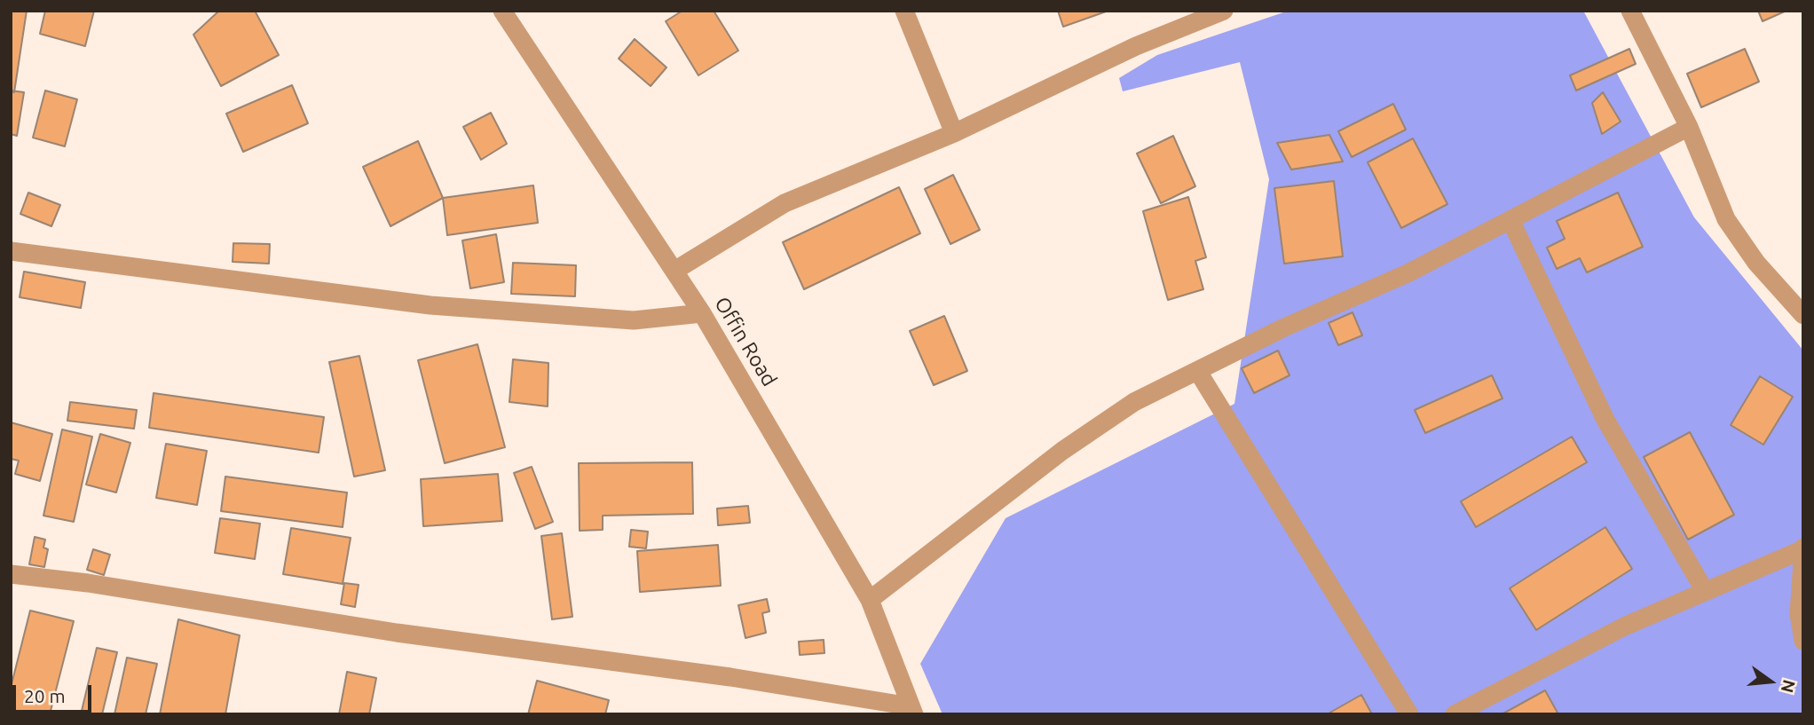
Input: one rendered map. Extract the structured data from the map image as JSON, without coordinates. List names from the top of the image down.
{
  "streets": {
    "street": ["Offin Road"]
  },
  "scale_bar": "20 m",
  "north": "right"
}
